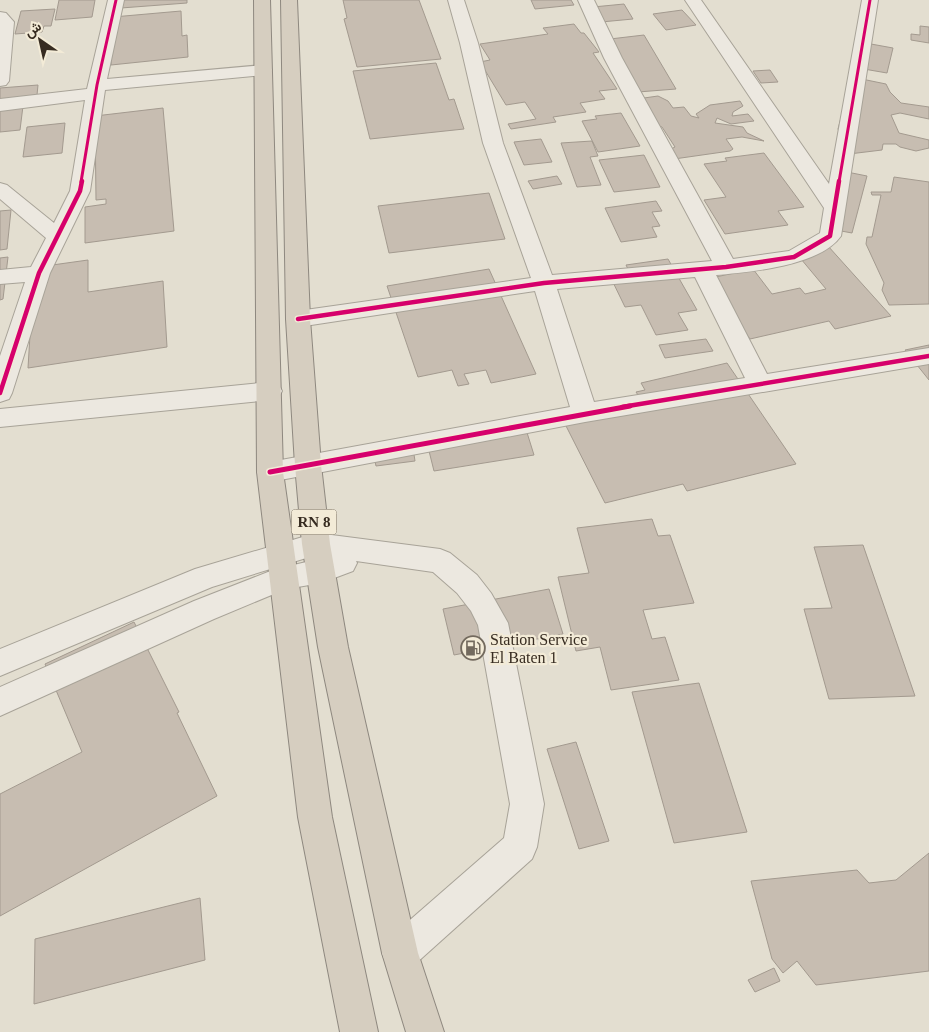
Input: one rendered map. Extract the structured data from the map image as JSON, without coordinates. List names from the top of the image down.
{
  "streets": {
    "highway": ["RN 8"]
  },
  "places": {
    "fuel station": ["Station Service El Baten 1"]
  },
  "north": "top left"
}
